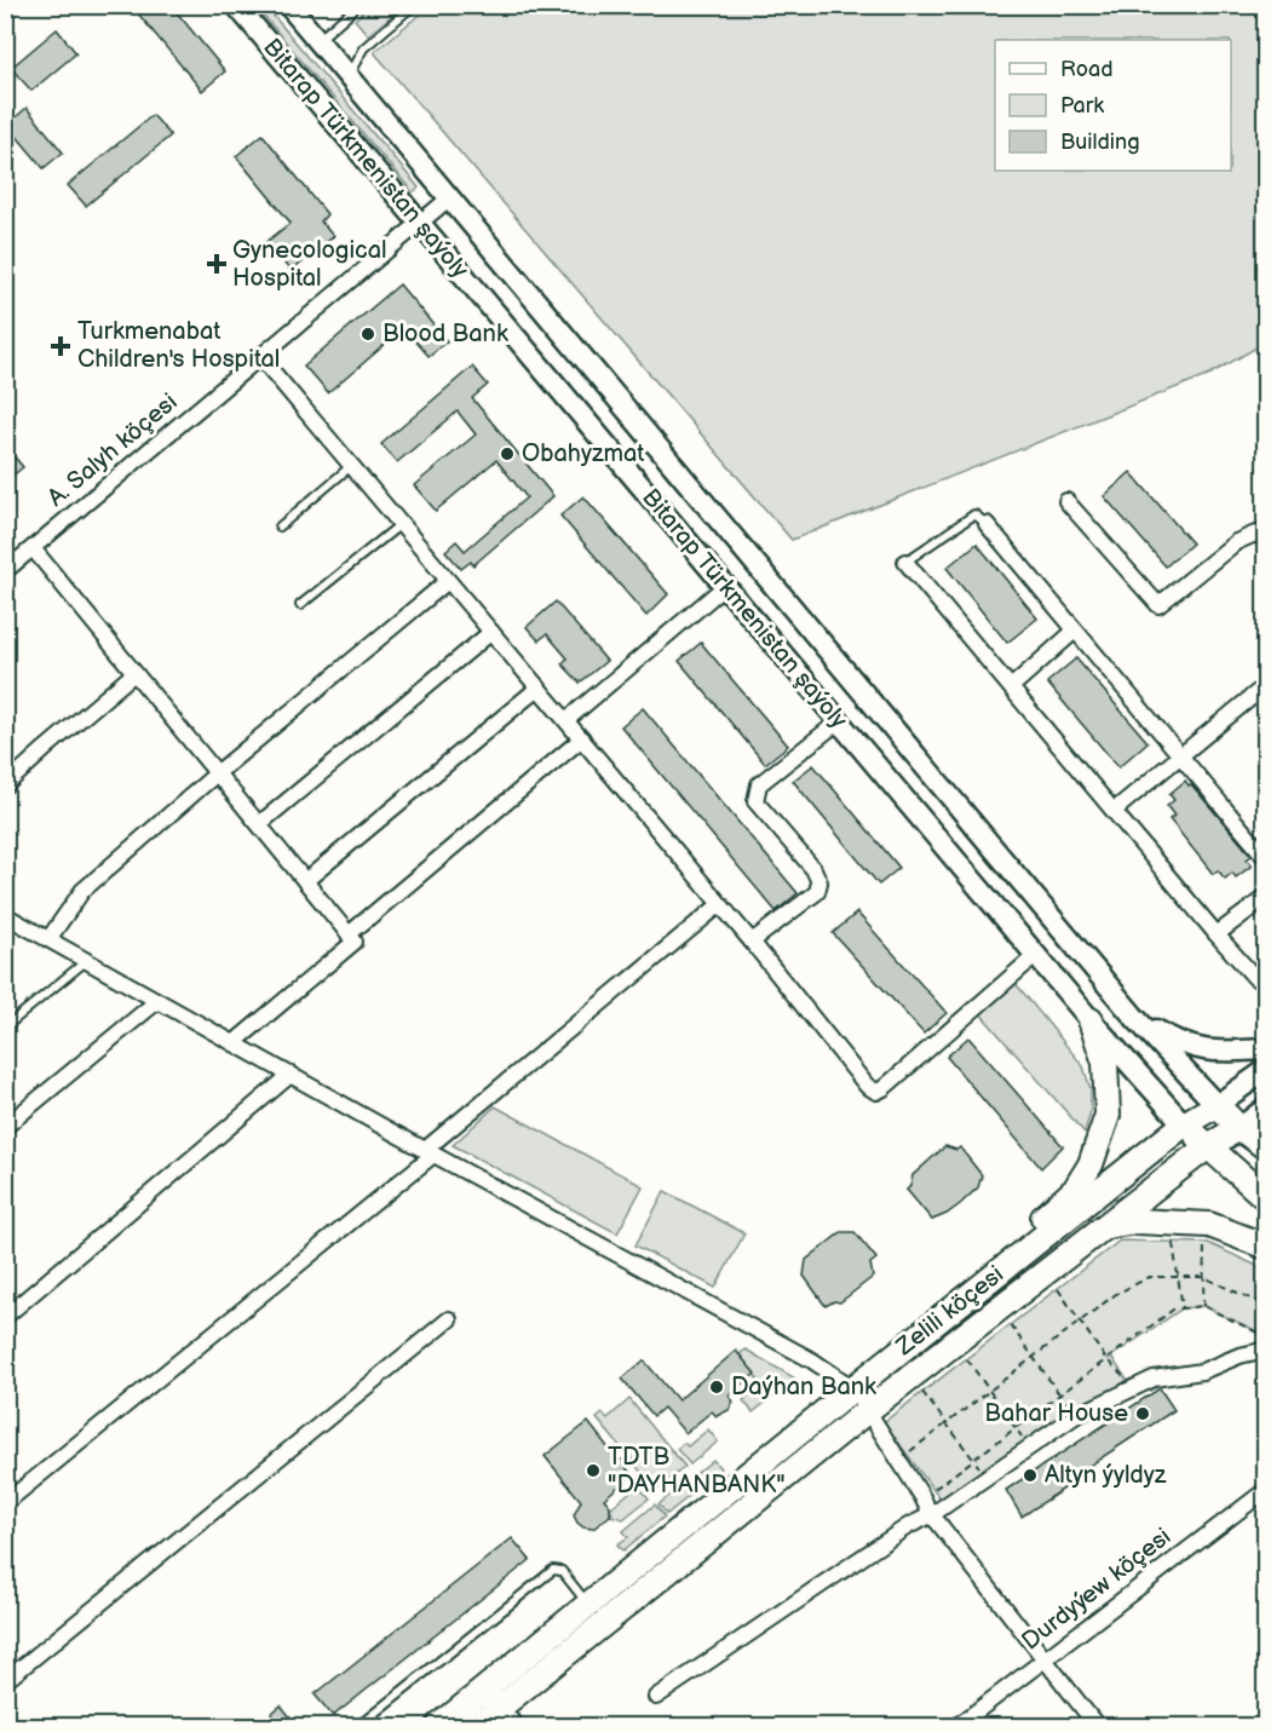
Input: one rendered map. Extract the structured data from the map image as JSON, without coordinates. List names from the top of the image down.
{
  "streets": {
    "main road": ["Bitarap Türkmenistan şaýoly", "Zelili köçesi"],
    "street": ["A. Salyh köçesi", "Durdyýew köçesi"]
  },
  "crossings": [
    ["Bitarap Türkmenistan şaýoly", "A. Salyh köçesi"],
    ["Bitarap Türkmenistan şaýoly", "Zelili köçesi"]
  ],
  "places": {
    "health": ["Gynecological Hospital", "Turkmenabat Children's Hospital"],
    "other": [
      "Blood Bank",
      "Obahyzmat",
      "Daýhan Bank",
      "Bahar House",
      "TDTB \"DAYHANBANK\"",
      "Altyn ýyldyz"
    ]
  },
  "legend": ["Road", "Park", "Building"]
}
